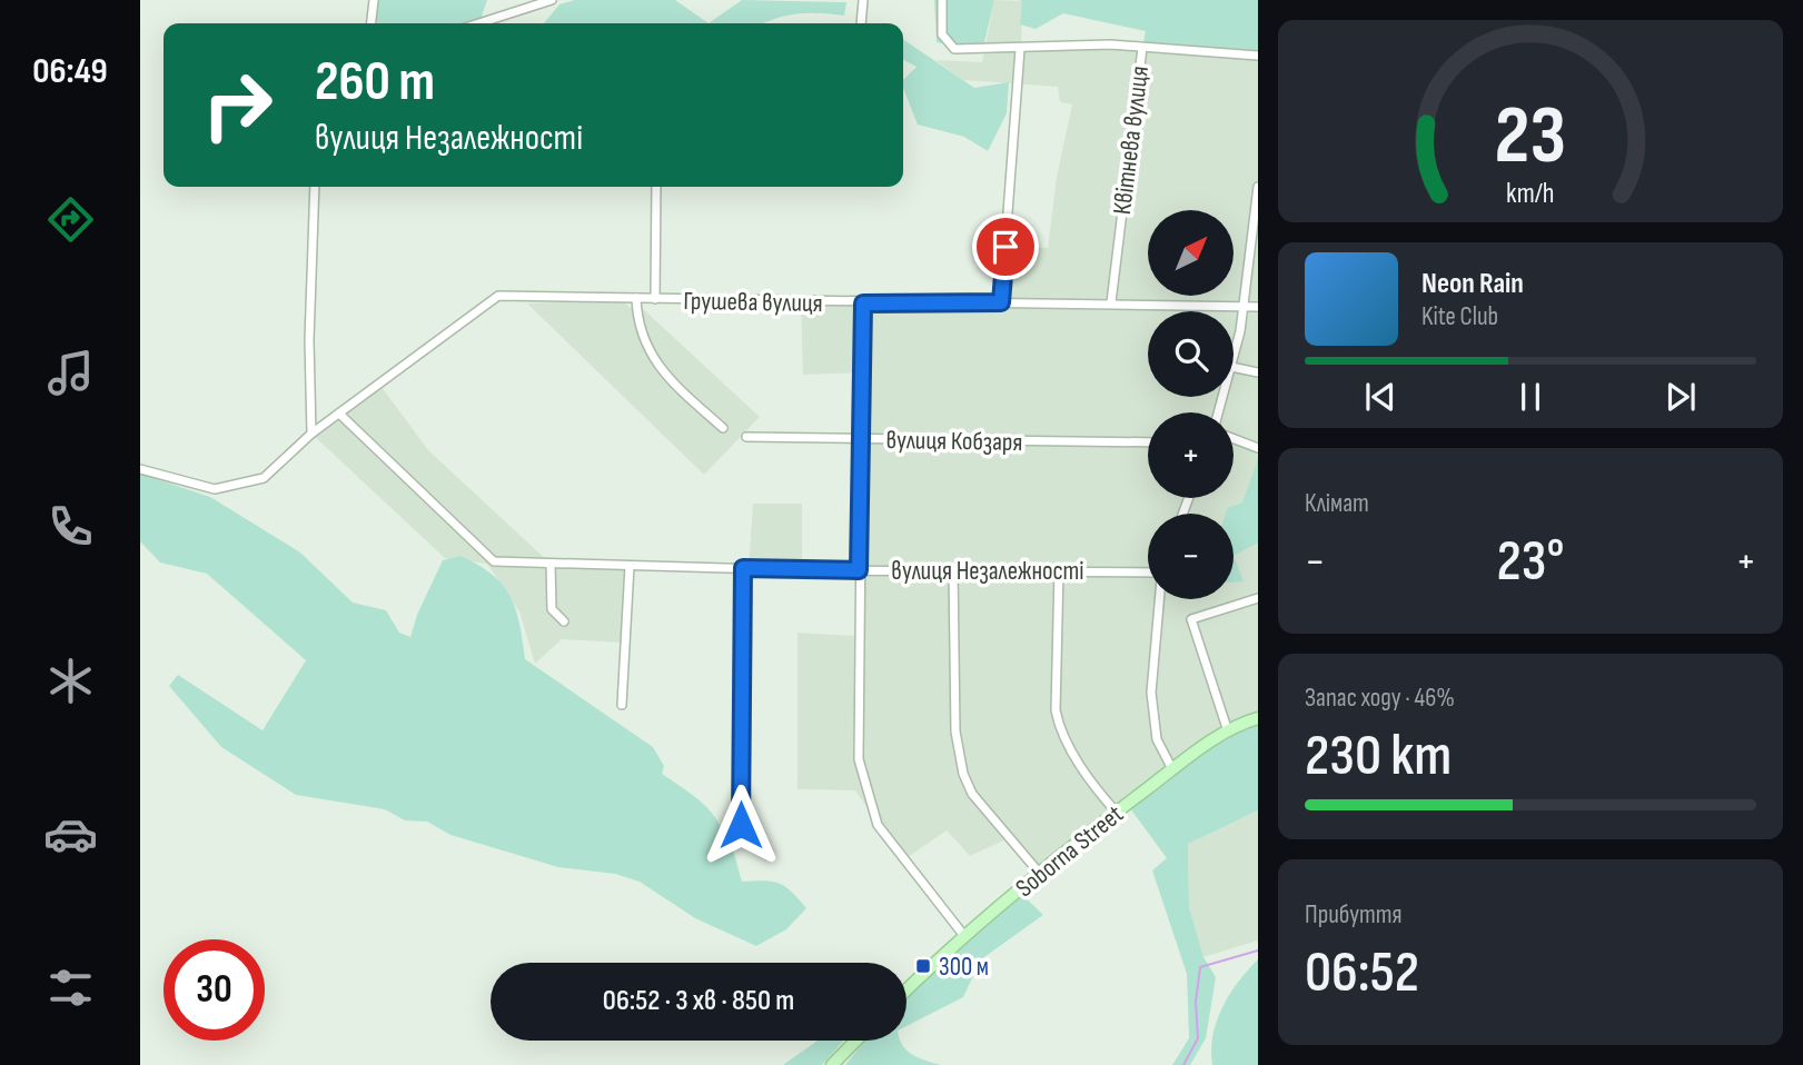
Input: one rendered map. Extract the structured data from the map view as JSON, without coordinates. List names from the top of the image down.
{
  "streets": {
    "street": [
      "Квітнева вулиця",
      "Грушева вулиця",
      "вулиця Кобзаря",
      "вулиця Незалежності",
      "Soborna Street"
    ]
  },
  "crossings": [
    ["Квітнева вулиця", "Грушева вулиця"],
    ["Грушева вулиця", "вулиця Незалежності"]
  ],
  "places": {
    "transit": ["300 м"]
  },
  "north": "top right",
  "page": {
    "tabs": "06:49",
    "turn": ["260 m", "вулиця Незалежності"],
    "map_buttons": ["+", "−"],
    "song": ["Neon Rain", "Kite Club"],
    "tile": [
      "Клімат",
      ["Запас ходу · 46%", "230 km"],
      ["Прибуття", "06:52"]
    ],
    "heat": ["−", "23°", "+"],
    "limit": "30",
    "trip": "06:52 · 3 хв · 850 m",
    "gauge": ["23", "km/h"]
  }
}
